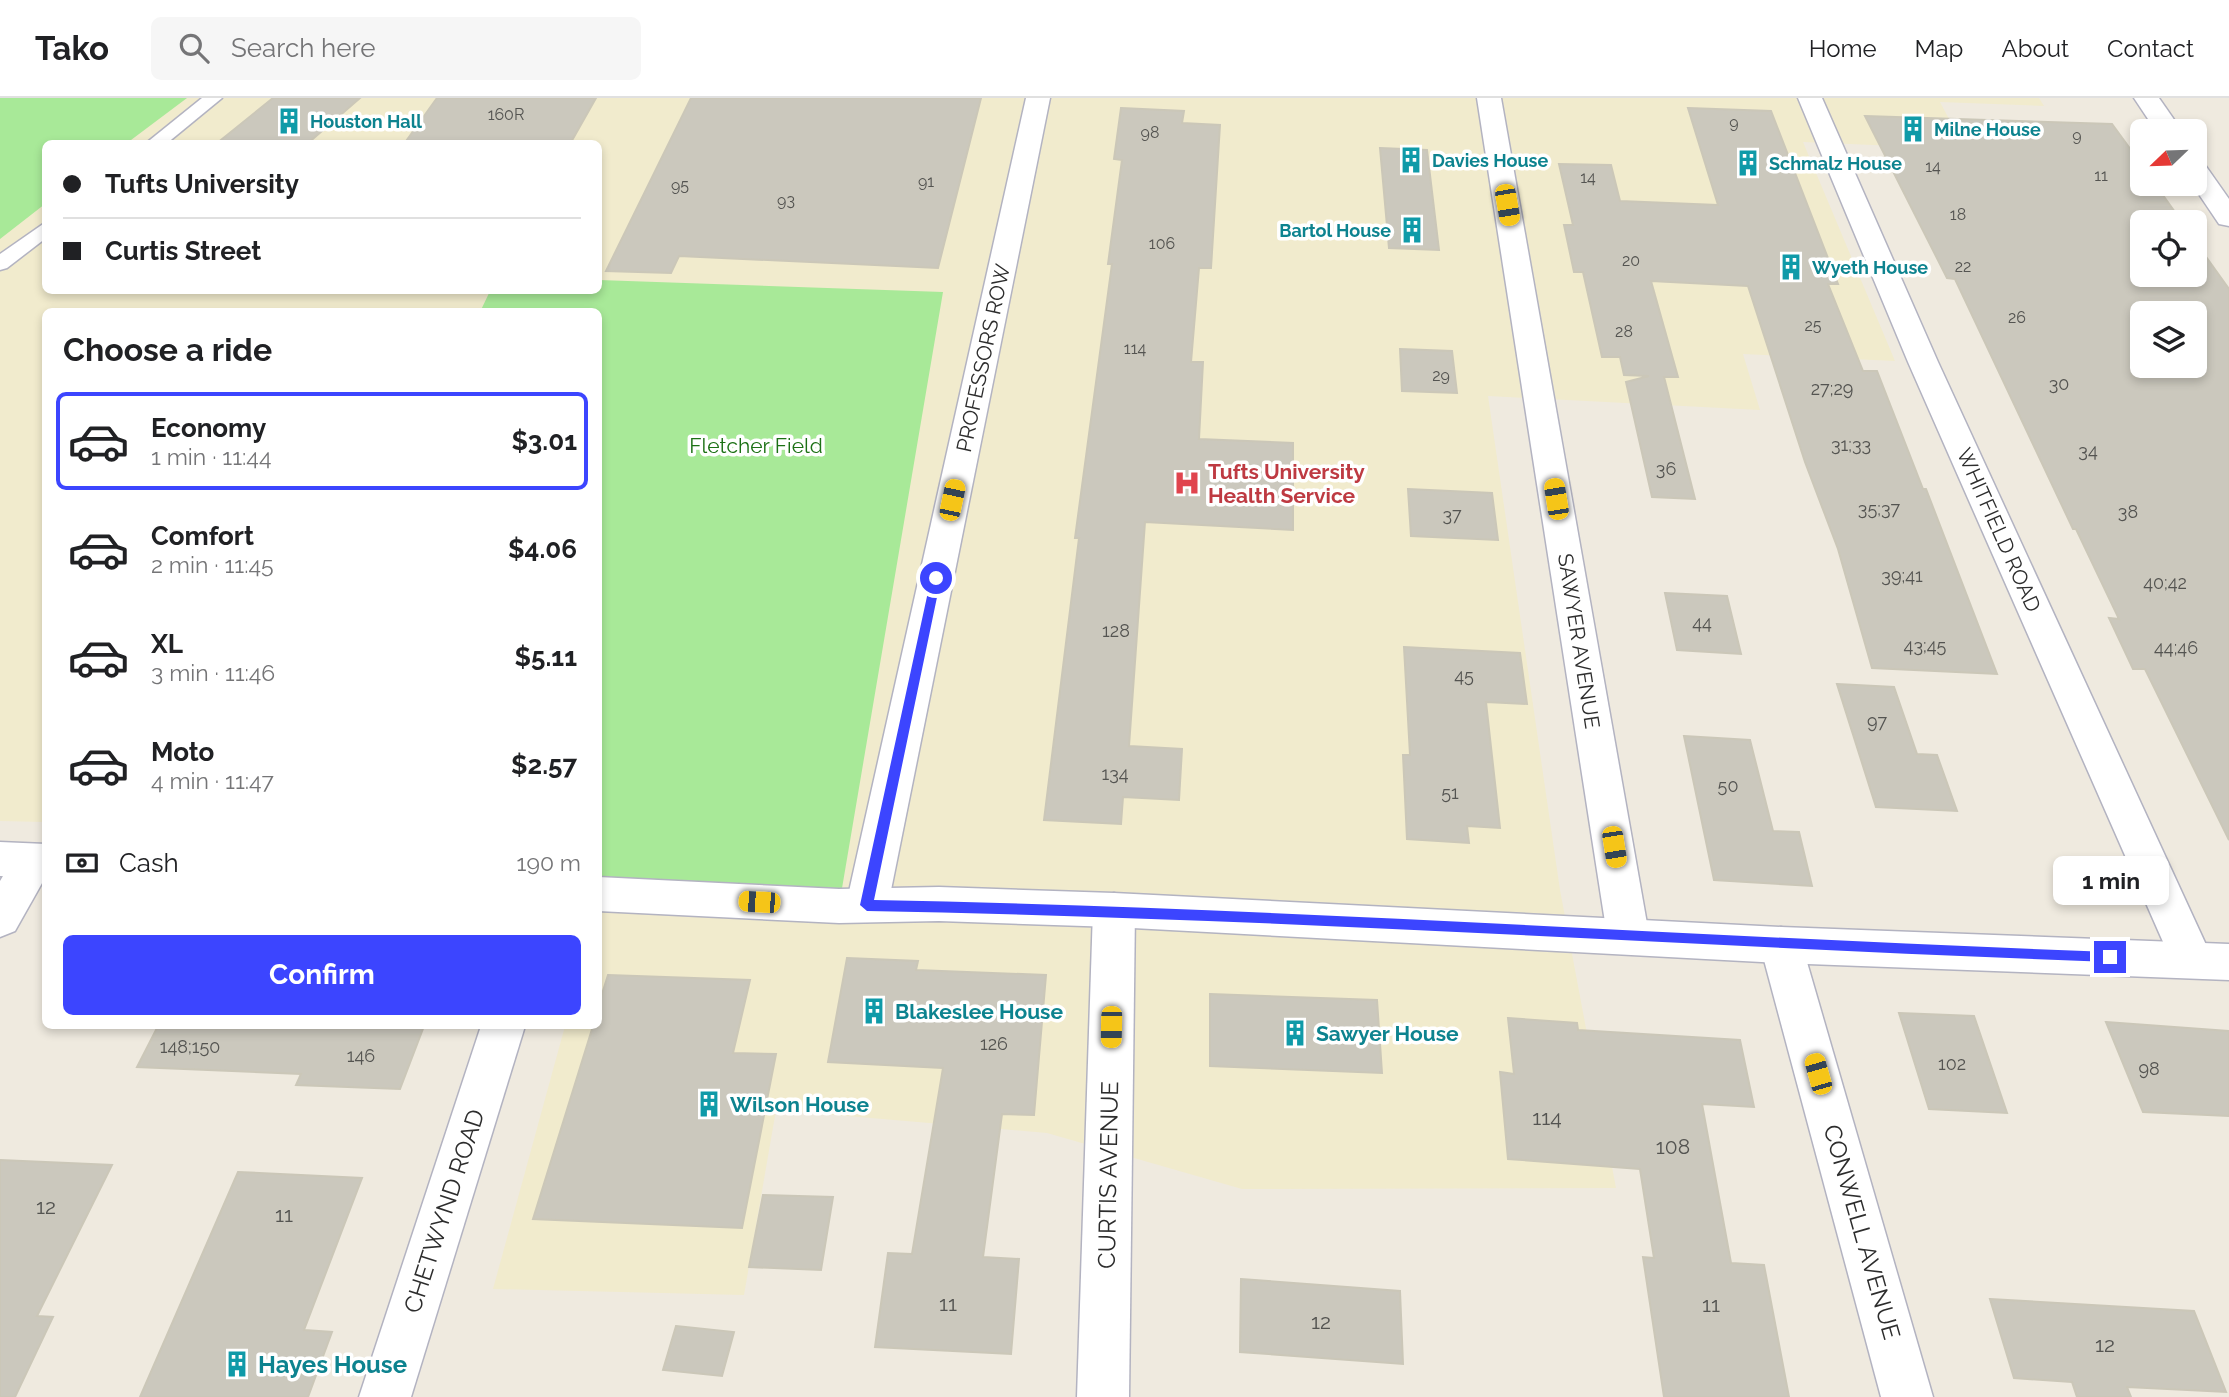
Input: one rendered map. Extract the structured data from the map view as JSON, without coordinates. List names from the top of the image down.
{
  "streets": {
    "street": [
      "PROFESSORS ROW",
      "WHITFIELD ROAD",
      "SAWYER AVENUE",
      "CURTIS AVENUE",
      "CHETWYND ROAD",
      "CONWELL AVENUE"
    ]
  },
  "parks": ["Fletcher Field"],
  "places": {
    "building": [
      "Houston Hall",
      "Milne House",
      "Davies House",
      "Schmalz House",
      "Bartol House",
      "Wyeth House",
      "Blakeslee House",
      "Sawyer House",
      "Wilson House",
      "Hayes House"
    ],
    "hospital": ["Tufts University Health Service"]
  },
  "house_numbers": [
    "160R",
    "9",
    "98",
    "9",
    "14",
    "11",
    "14",
    "91",
    "95",
    "93",
    "18",
    "106",
    "20",
    "22",
    "26",
    "25",
    "28",
    "114",
    "29",
    "30",
    "27;29",
    "31;33",
    "34",
    "36",
    "35;37",
    "38",
    "37",
    "39;41",
    "40;42",
    "44",
    "128",
    "43;45",
    "44;46",
    "45",
    "97",
    "134",
    "50",
    "51",
    "126",
    "148;150",
    "146",
    "102",
    "98",
    "114",
    "108",
    "12",
    "11",
    "11",
    "11",
    "12",
    "12"
  ],
  "north": "bottom left",
  "page": {
    "header": "Tako",
    "search": "Search here",
    "nav": [
      "Home",
      "Map",
      "About",
      "Contact"
    ],
    "banner": ["Tufts University", "Curtis Street"],
    "heading": "Choose a ride",
    "list": [
      {
        "name": "Economy",
        "note": "1 min · 11:44",
        "value": "$3.01"
      },
      {
        "name": "Comfort",
        "note": "2 min · 11:45",
        "value": "$4.06"
      },
      {
        "name": "XL",
        "note": "3 min · 11:46",
        "value": "$5.11"
      },
      {
        "name": "Moto",
        "note": "4 min · 11:47",
        "value": "$2.57"
      }
    ],
    "pay": ["Cash", "190 m"],
    "bubble": "1 min",
    "buttons": "Confirm"
  }
}
